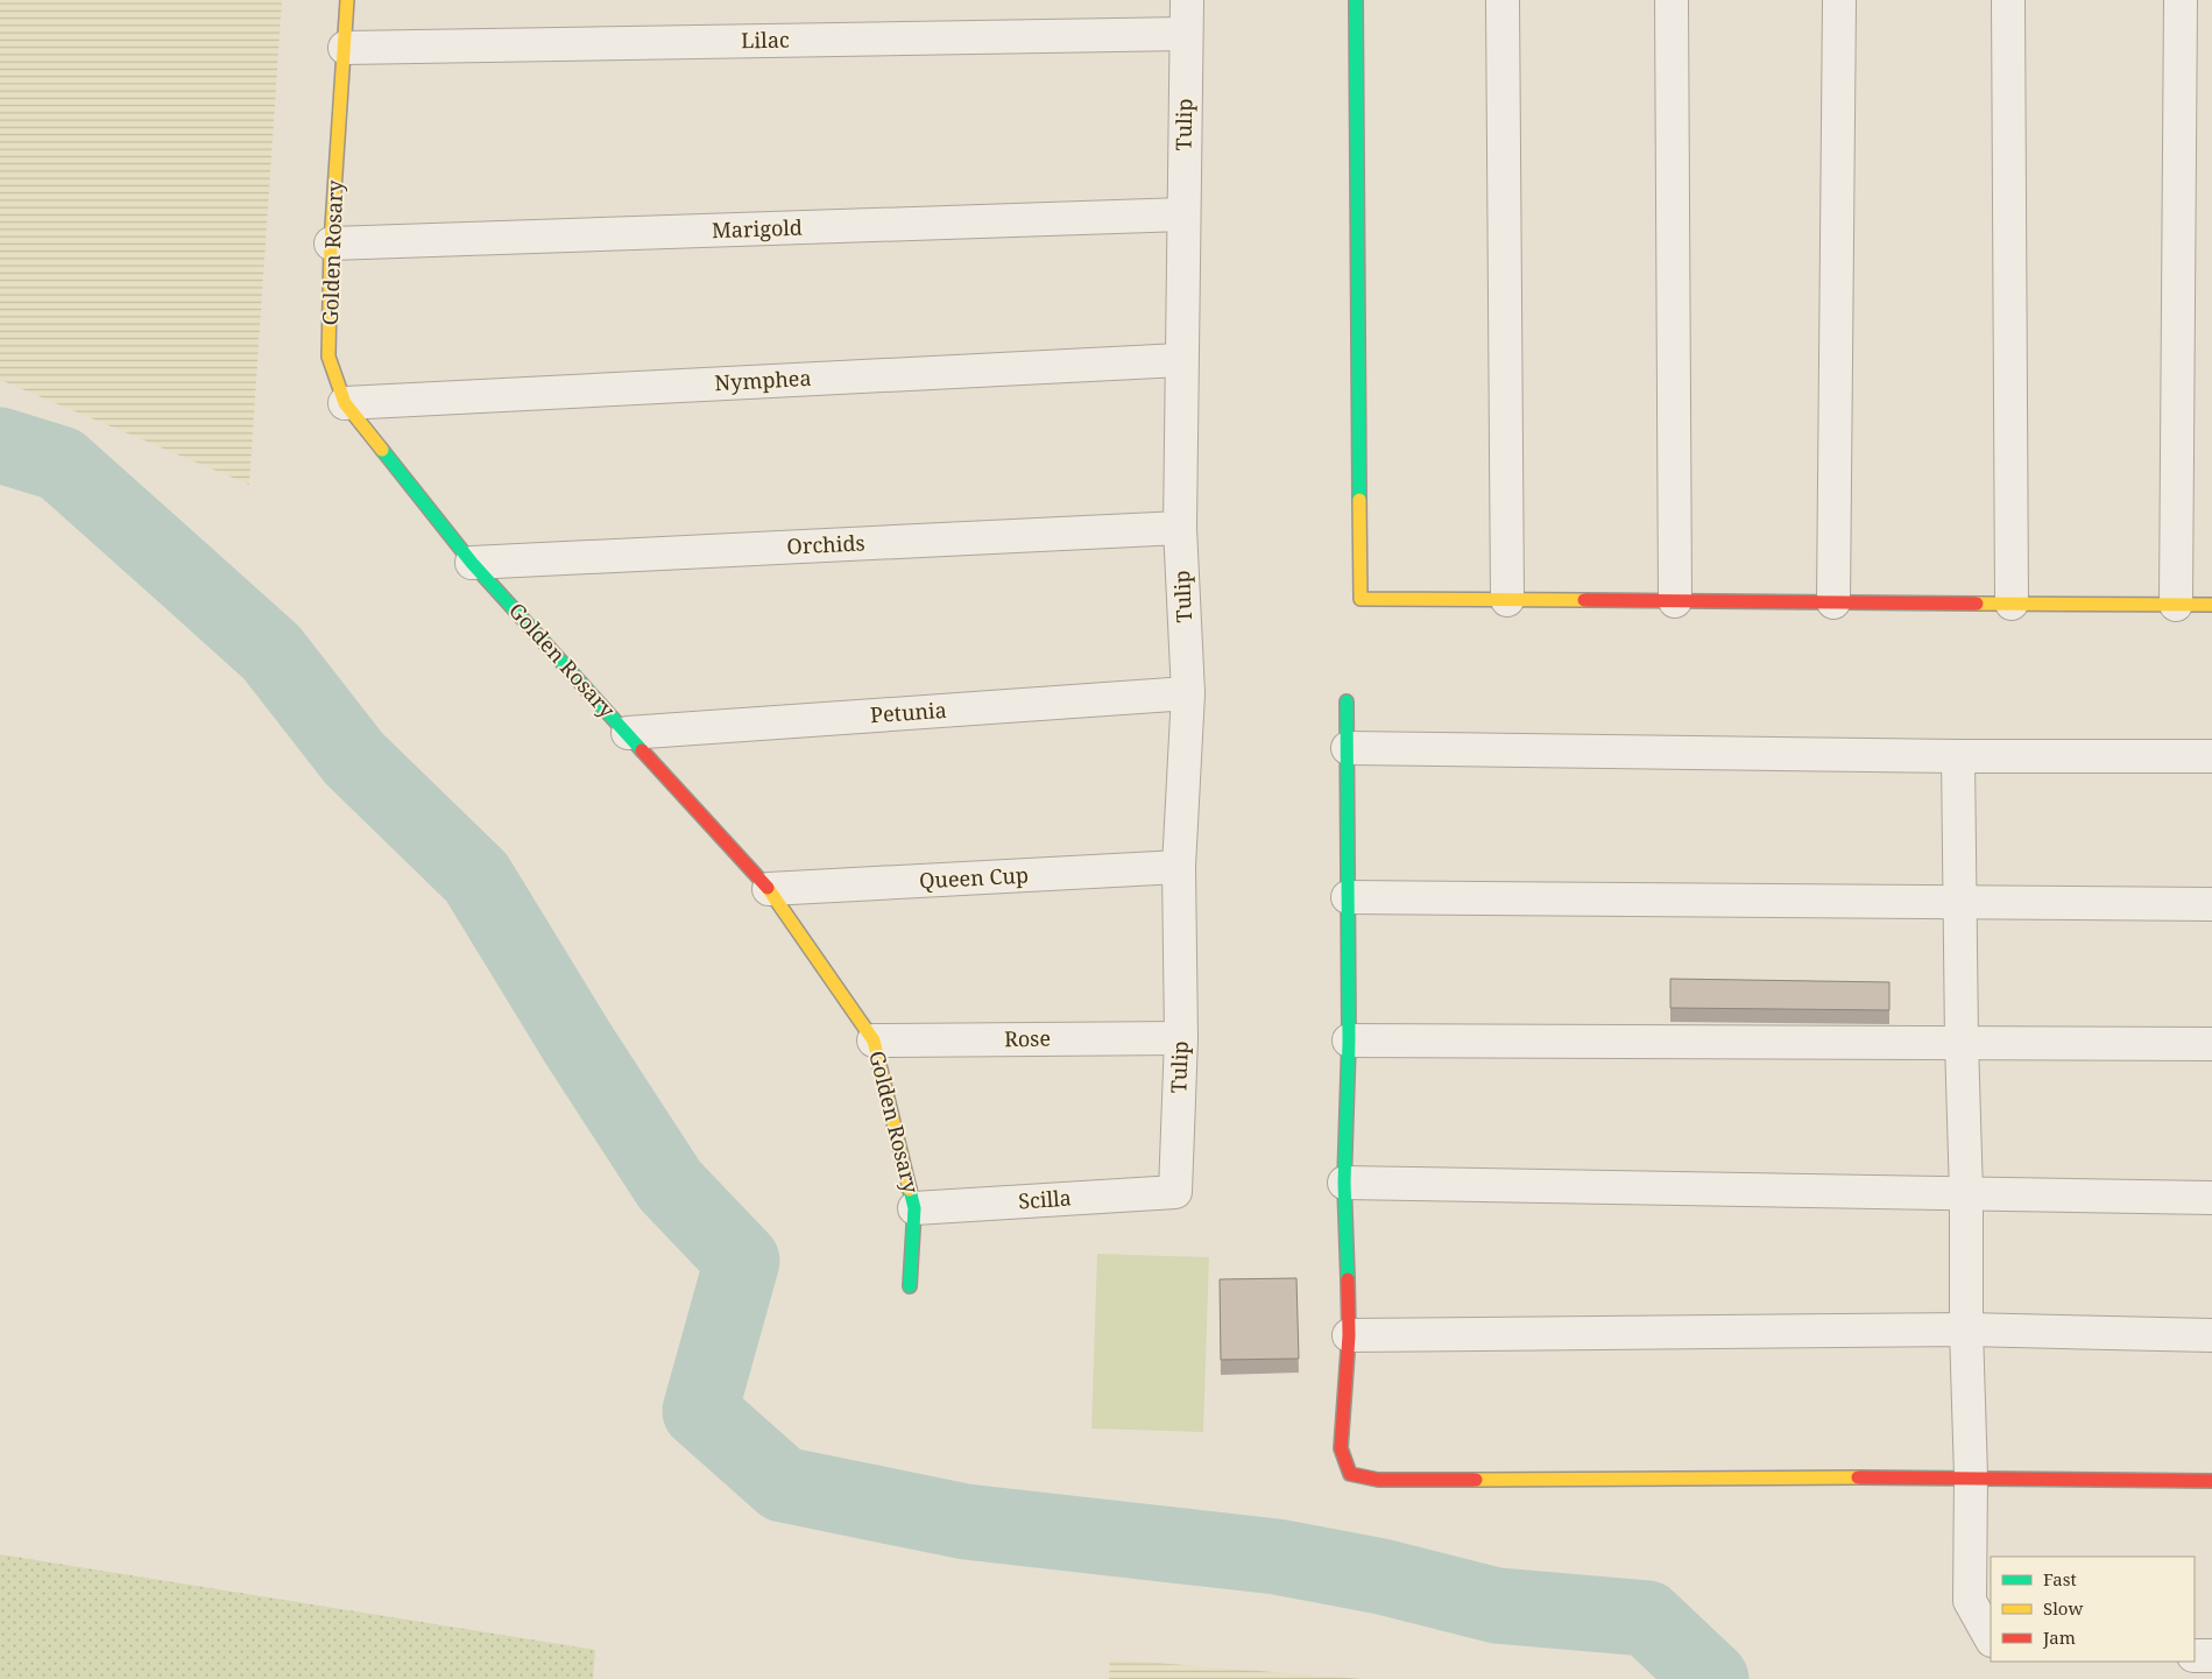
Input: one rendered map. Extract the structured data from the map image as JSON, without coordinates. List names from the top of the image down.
{
  "streets": {
    "street": [
      "Lilac",
      "Tulip",
      "Marigold",
      "Golden Rosary",
      "Nymphea",
      "Orchids",
      "Petunia",
      "Queen Cup",
      "Rose",
      "Scilla"
    ]
  },
  "crossings": [
    ["Lilac", "Tulip"],
    ["Lilac", "Golden Rosary"],
    ["Tulip", "Marigold"],
    ["Tulip", "Nymphea"],
    ["Tulip", "Orchids"],
    ["Tulip", "Petunia"],
    ["Tulip", "Queen Cup"],
    ["Tulip", "Rose"],
    ["Tulip", "Scilla"],
    ["Marigold", "Golden Rosary"],
    ["Golden Rosary", "Nymphea"],
    ["Golden Rosary", "Orchids"],
    ["Golden Rosary", "Petunia"],
    ["Golden Rosary", "Queen Cup"],
    ["Golden Rosary", "Rose"],
    ["Golden Rosary", "Scilla"]
  ],
  "legend": ["Fast", "Slow", "Jam"]
}
